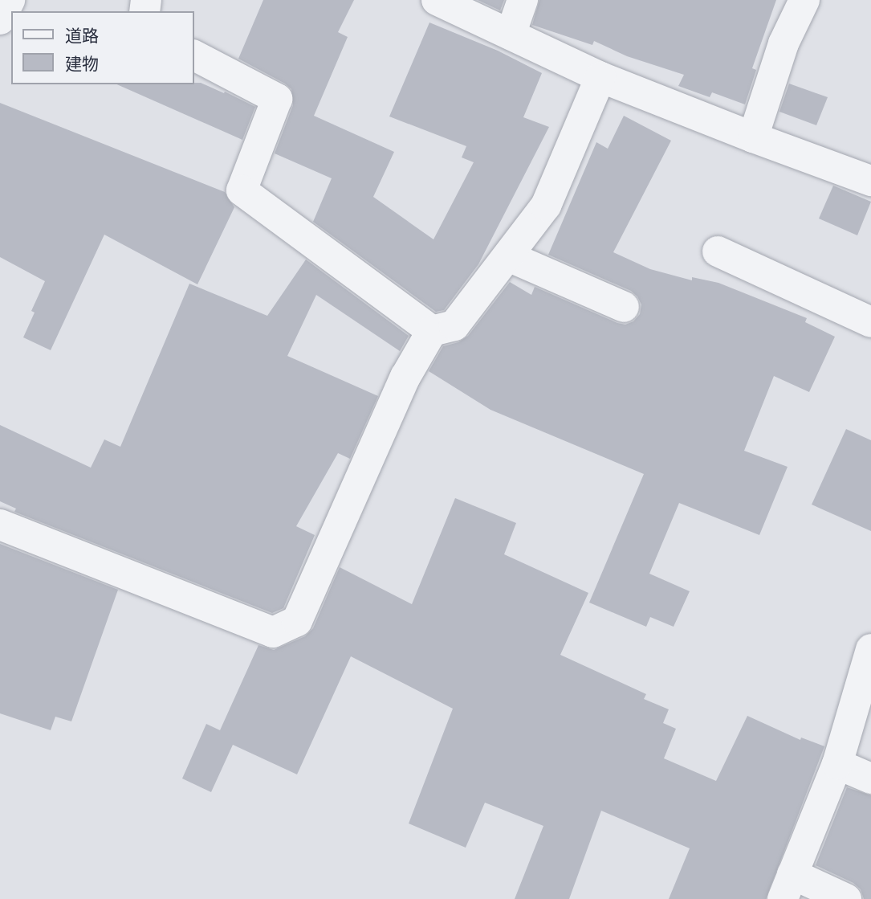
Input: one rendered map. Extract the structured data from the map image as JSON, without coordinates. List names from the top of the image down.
{
  "legend": ["道路", "建物"]
}
